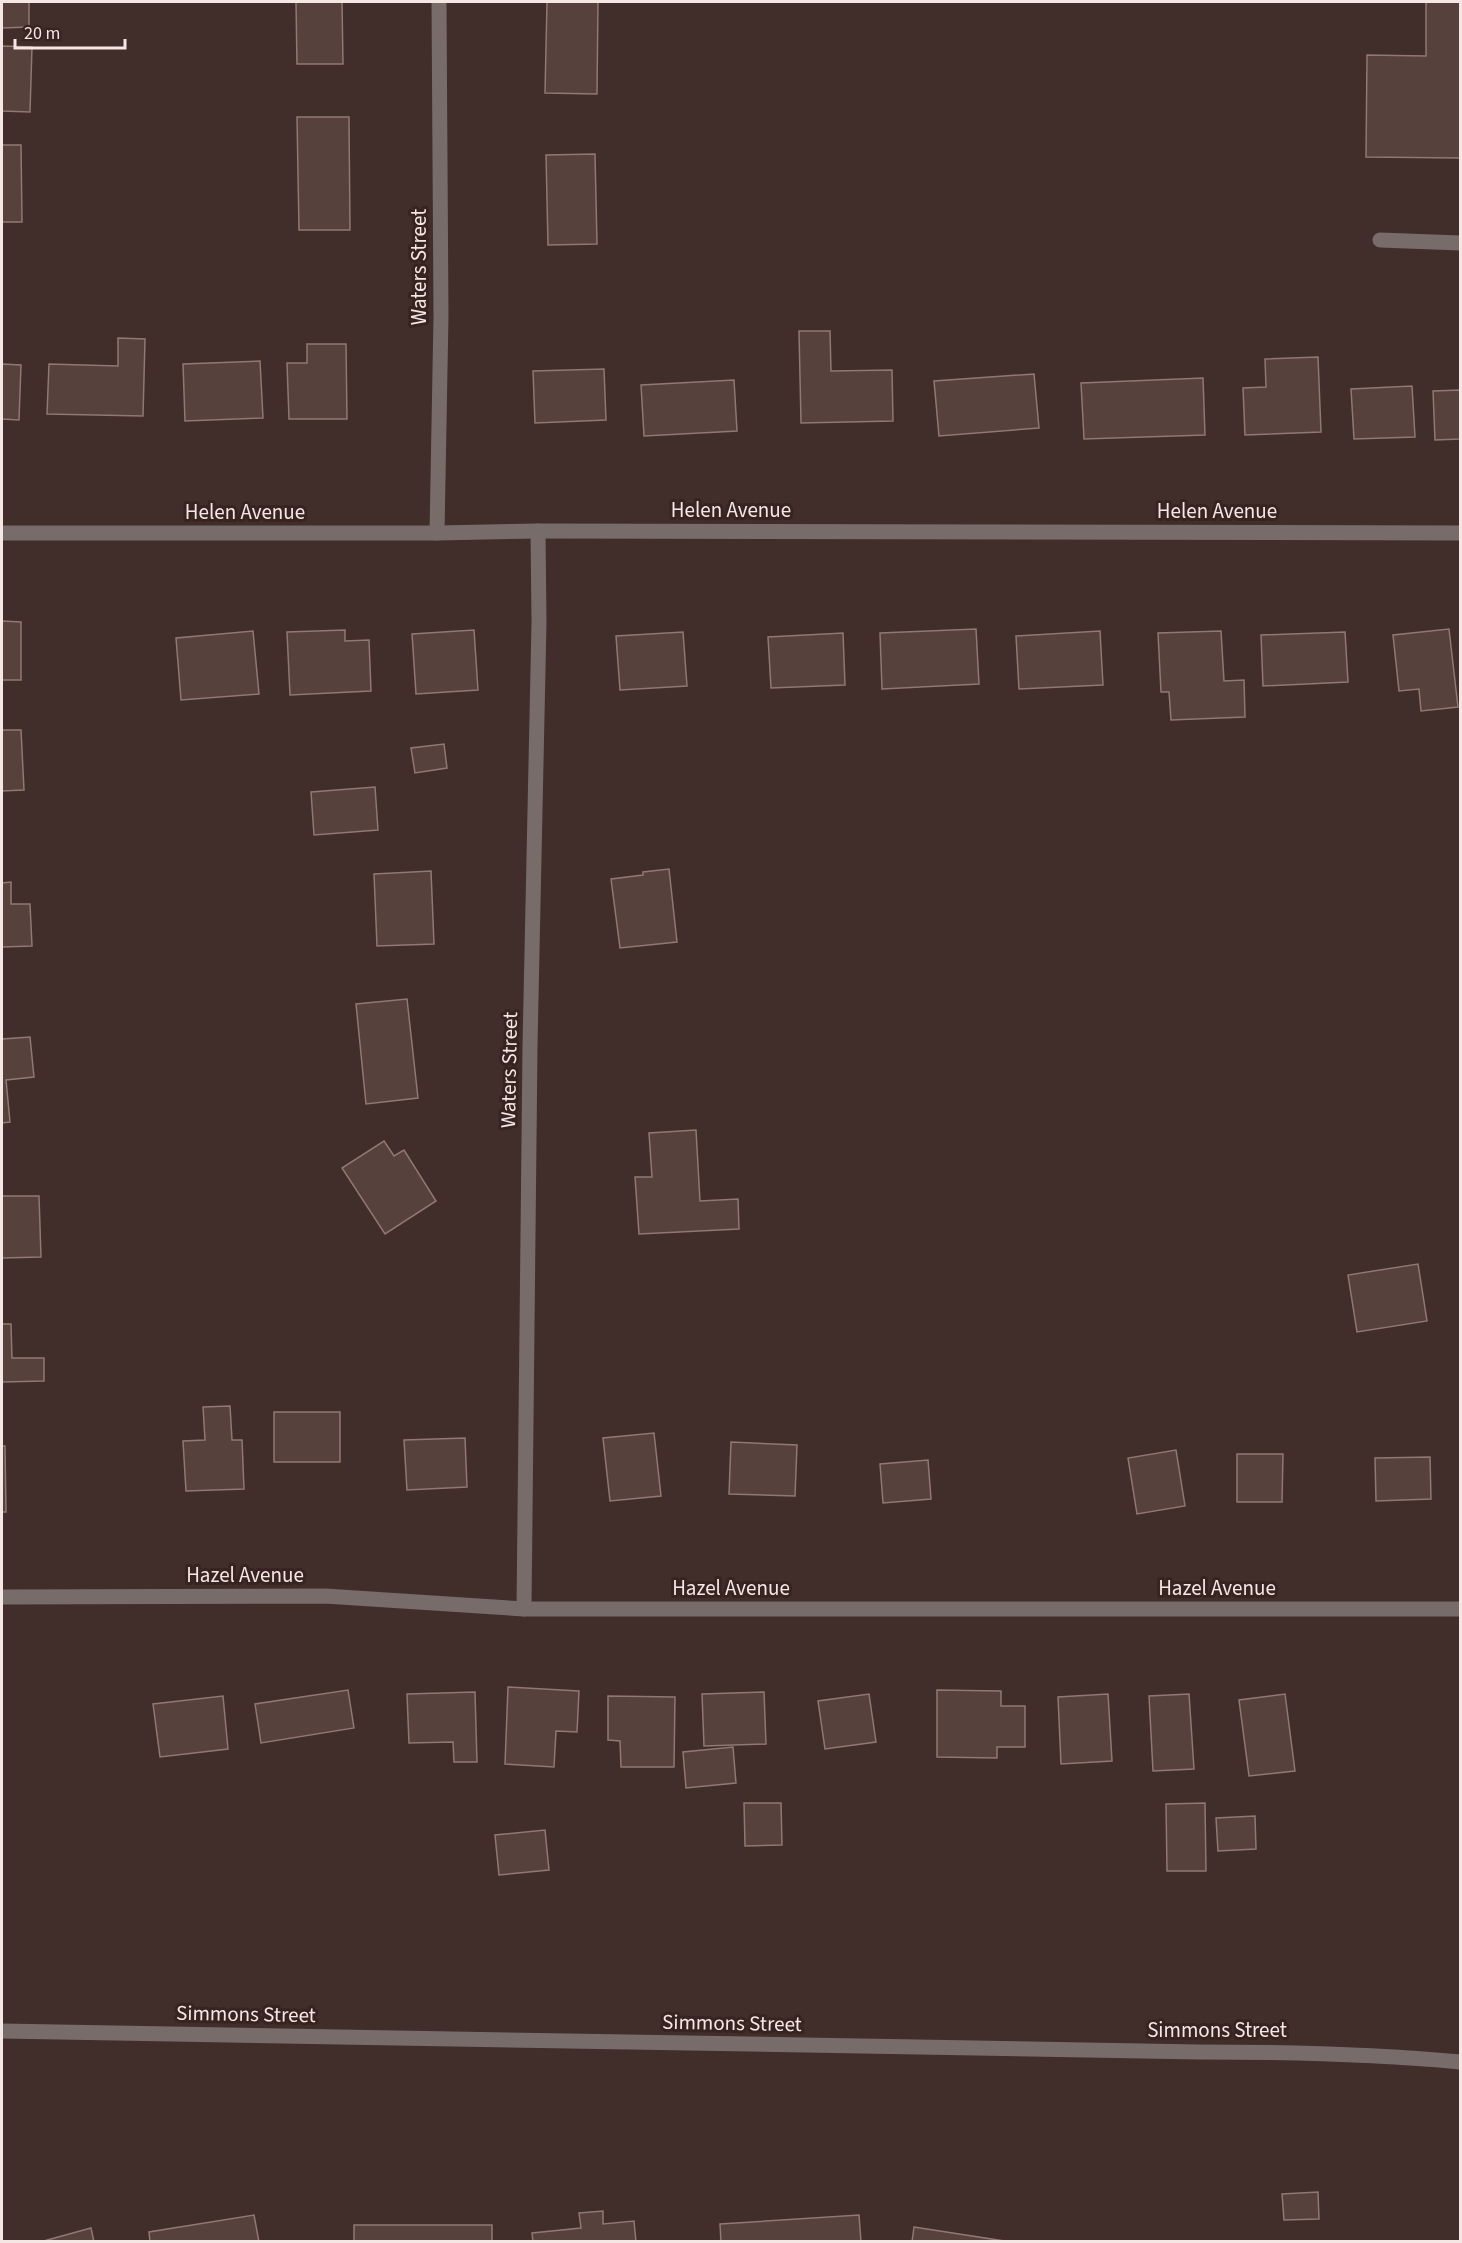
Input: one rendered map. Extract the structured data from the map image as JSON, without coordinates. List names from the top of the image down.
{
  "streets": {
    "street": [
      "Waters Street",
      "Helen Avenue",
      "Hazel Avenue",
      "Simmons Street"
    ]
  },
  "crossings": [
    ["Waters Street", "Helen Avenue"],
    ["Waters Street", "Hazel Avenue"]
  ],
  "scale_bar": "20 m"
}
